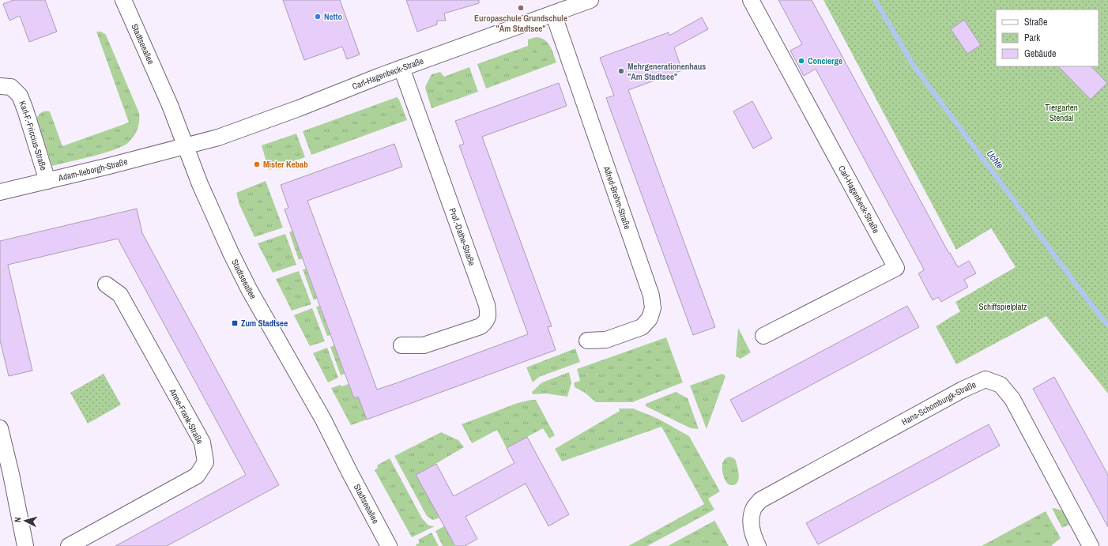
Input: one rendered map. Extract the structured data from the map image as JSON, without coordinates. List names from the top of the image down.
{
  "streets": {
    "street": [
      "Stadtseeallee",
      "Carl-Hagenbeck-Straße",
      "Karl-F.-Friccius-Straße",
      "Adam-Ileborgh-Straße",
      "Alfred-Brehm-Straße",
      "Prof.-Dathe-Straße",
      "Hans-Schomburgk-Straße",
      "Anne-Frank-Straße"
    ]
  },
  "crossings": [
    ["Stadtseeallee", "Carl-Hagenbeck-Straße"],
    ["Stadtseeallee", "Adam-Ileborgh-Straße"],
    ["Carl-Hagenbeck-Straße", "Adam-Ileborgh-Straße"],
    ["Carl-Hagenbeck-Straße", "Alfred-Brehm-Straße"],
    ["Carl-Hagenbeck-Straße", "Prof.-Dathe-Straße"],
    ["Karl-F.-Friccius-Straße", "Adam-Ileborgh-Straße"]
  ],
  "water": ["Uchte"],
  "parks": ["Tiergarten Stendal", "Schiffspielplatz"],
  "places": {
    "other": [
      "Europaschule Grundschule \"Am Stadtsee\"",
      "Netto",
      "Concierge",
      "Mehrgenerationenhaus \"Am Stadtsee\"",
      "Mister Kebab"
    ],
    "transit": ["Zum Stadtsee"]
  },
  "legend": ["Straße", "Park", "Gebäude"],
  "north": "left"
}
